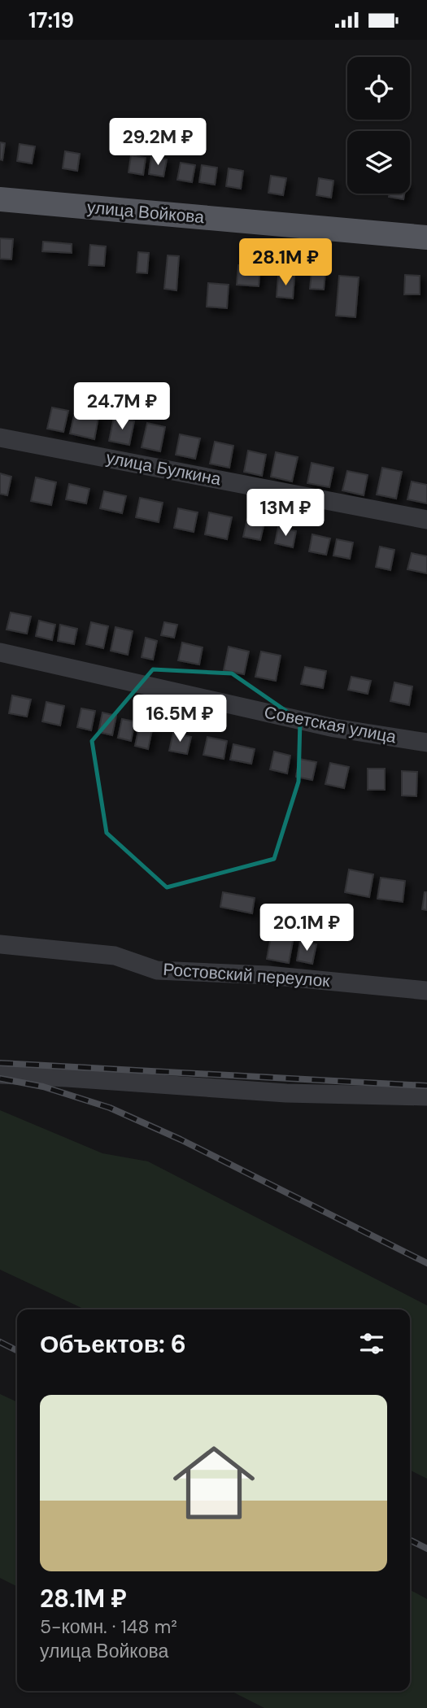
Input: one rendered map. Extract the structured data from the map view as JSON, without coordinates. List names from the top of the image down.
{
  "streets": {
    "main road": ["улица Войкова"],
    "street": ["улица Булкина", "Советская улица", "Ростовский переулок"]
  },
  "page": {
    "status": "17:19",
    "price": [
      "29.2M ₽",
      "28.1M ₽",
      "24.7M ₽",
      "13M ₽",
      "16.5M ₽",
      "20.1M ₽"
    ],
    "heading": "Объектов: 6",
    "list": [
      {
        "name": "28.1M ₽",
        "note": "5-комн. · 148 m² · улица Войкова"
      }
    ]
  }
}
